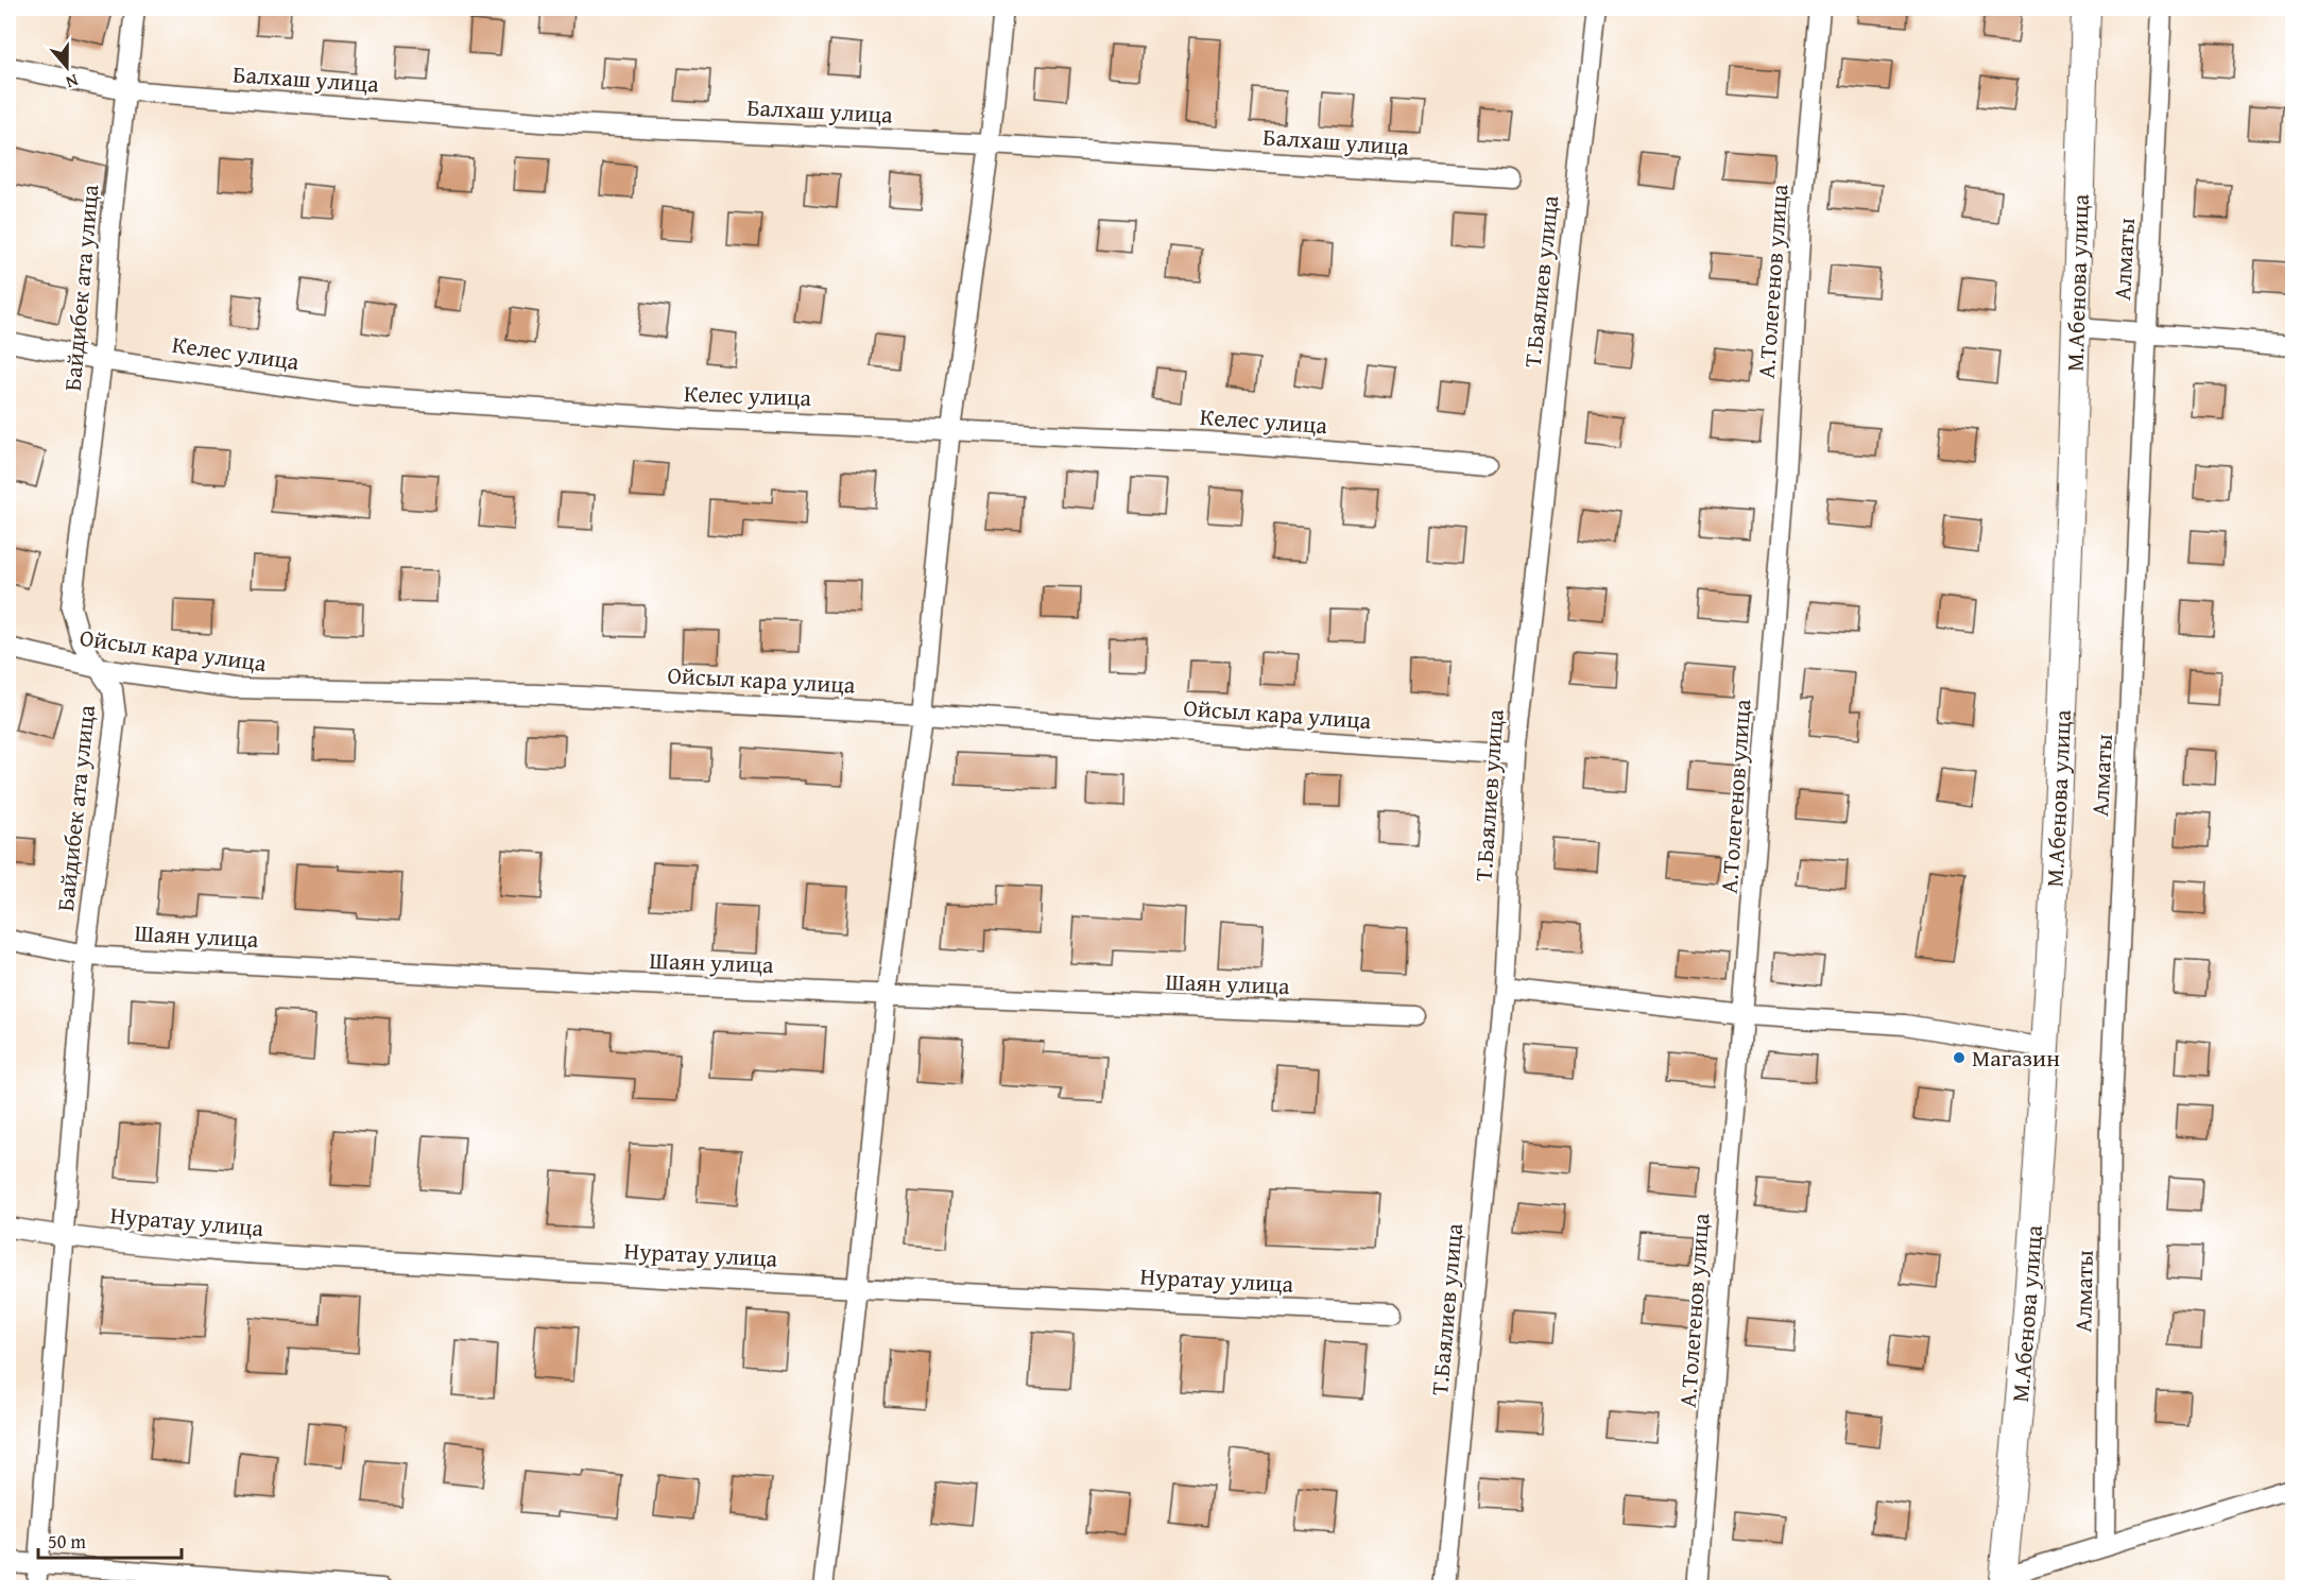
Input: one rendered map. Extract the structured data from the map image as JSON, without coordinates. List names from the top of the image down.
{
  "streets": {
    "main road": ["М.Абенова улица"],
    "street": [
      "Балхаш улица",
      "Алматы",
      "Т.Баялиев улица",
      "А.Толегенов улица",
      "Байдибек ата улица",
      "Келес улица",
      "Ойсыл кара улица",
      "Шаян улица",
      "Нуратау улица"
    ]
  },
  "crossings": [
    ["Балхаш улица", "Байдибек ата улица"],
    ["Т.Баялиев улица", "Ойсыл кара улица"],
    ["Байдибек ата улица", "Келес улица"],
    ["Байдибек ата улица", "Ойсыл кара улица"],
    ["Байдибек ата улица", "Шаян улица"],
    ["Байдибек ата улица", "Нуратау улица"]
  ],
  "places": ["Магазин"],
  "scale_bar": "50 m",
  "north": "bottom"
}
